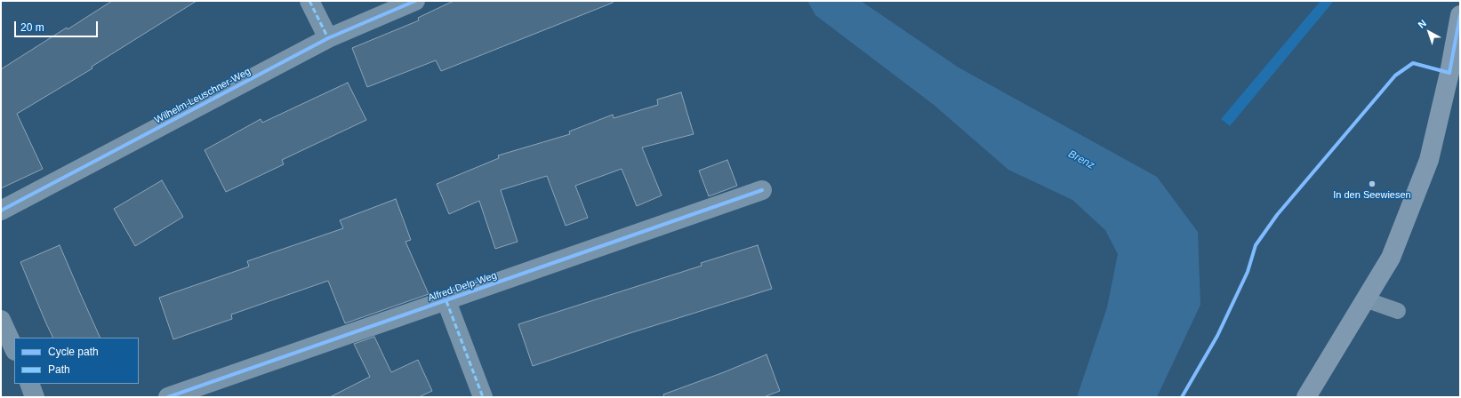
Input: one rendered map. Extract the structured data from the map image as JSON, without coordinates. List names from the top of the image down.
{
  "streets": {
    "street": ["Wilhelm-Leuschner-Weg", "Alfred-Delp-Weg"]
  },
  "water": ["Brenz"],
  "places": ["In den Seewiesen"],
  "legend": ["Cycle path", "Path"],
  "scale_bar": "20 m",
  "north": "top left"
}
